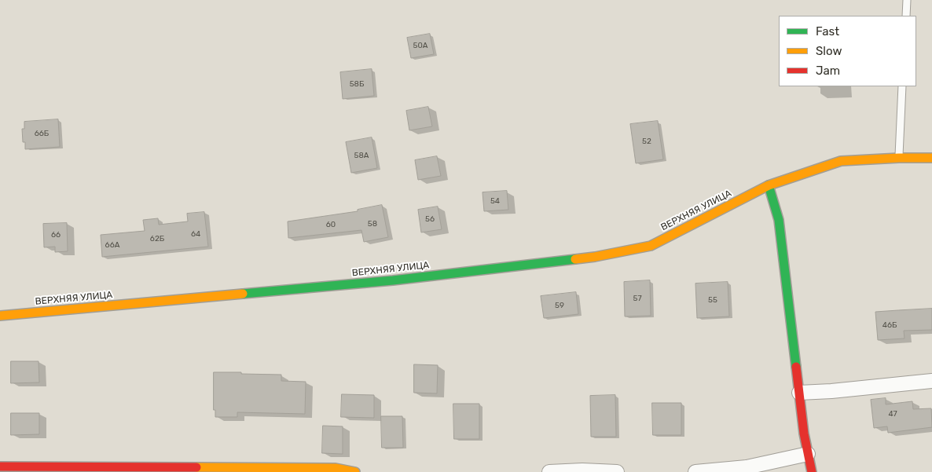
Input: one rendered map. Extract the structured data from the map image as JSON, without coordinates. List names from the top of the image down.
{
  "streets": {
    "street": ["ВЕРХНЯЯ УЛИЦА"]
  },
  "house_numbers": [
    "50А",
    "58Б",
    "66Б",
    "52",
    "58А",
    "54",
    "56",
    "58",
    "60",
    "64",
    "66",
    "62Б",
    "66А",
    "57",
    "55",
    "59",
    "46Б",
    "47"
  ],
  "legend": ["Fast", "Slow", "Jam"]
}
